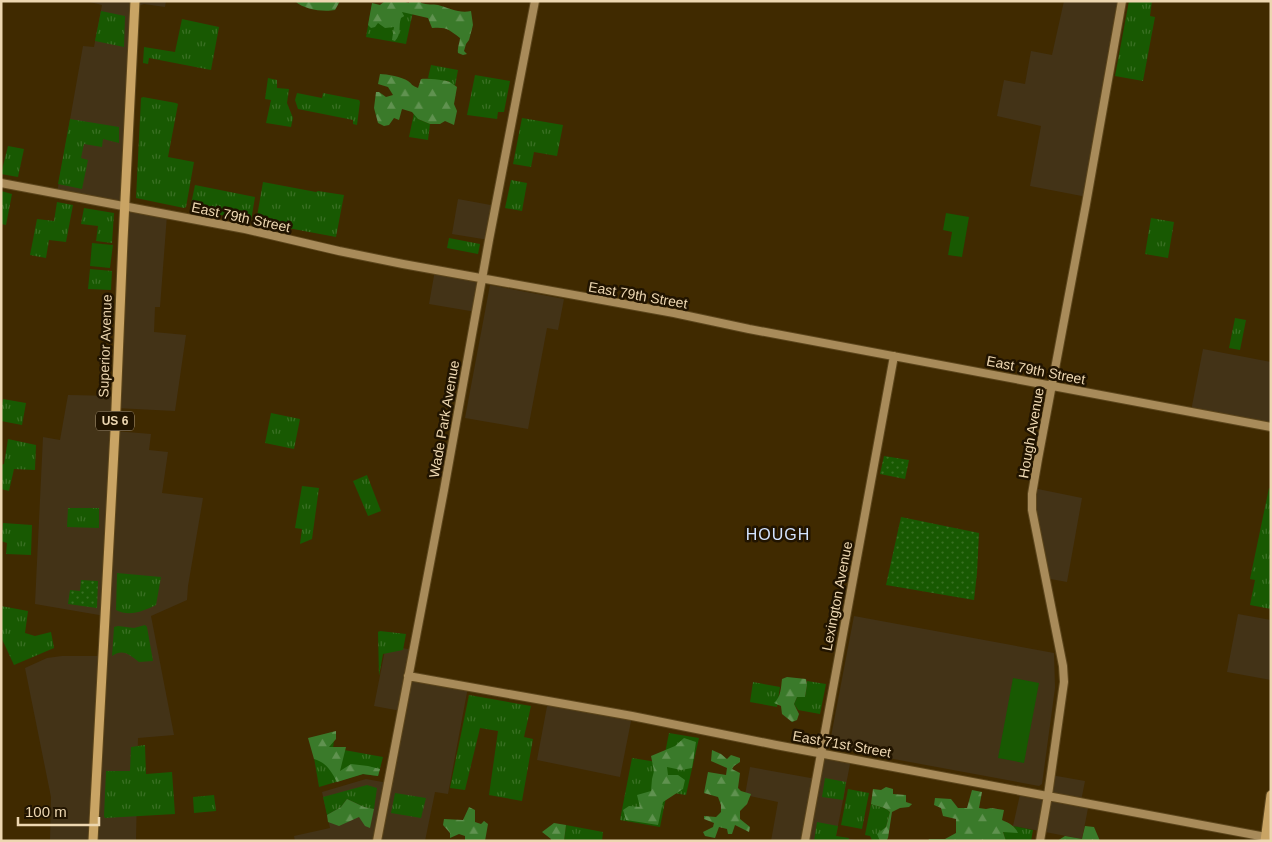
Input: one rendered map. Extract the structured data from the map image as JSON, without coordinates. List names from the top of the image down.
{
  "streets": {
    "main road": ["Superior Avenue", "US 6"],
    "street": [
      "East 79th Street",
      "Wade Park Avenue",
      "Hough Avenue",
      "Lexington Avenue",
      "East 71st Street"
    ]
  },
  "crossings": [
    ["East 79th Street", "Superior Avenue"],
    ["East 79th Street", "Wade Park Avenue"],
    ["East 79th Street", "Hough Avenue"],
    ["East 79th Street", "Lexington Avenue"],
    ["Wade Park Avenue", "East 71st Street"],
    ["Hough Avenue", "East 71st Street"],
    ["Lexington Avenue", "East 71st Street"]
  ],
  "districts": ["HOUGH"],
  "scale_bar": "100 m"
}
